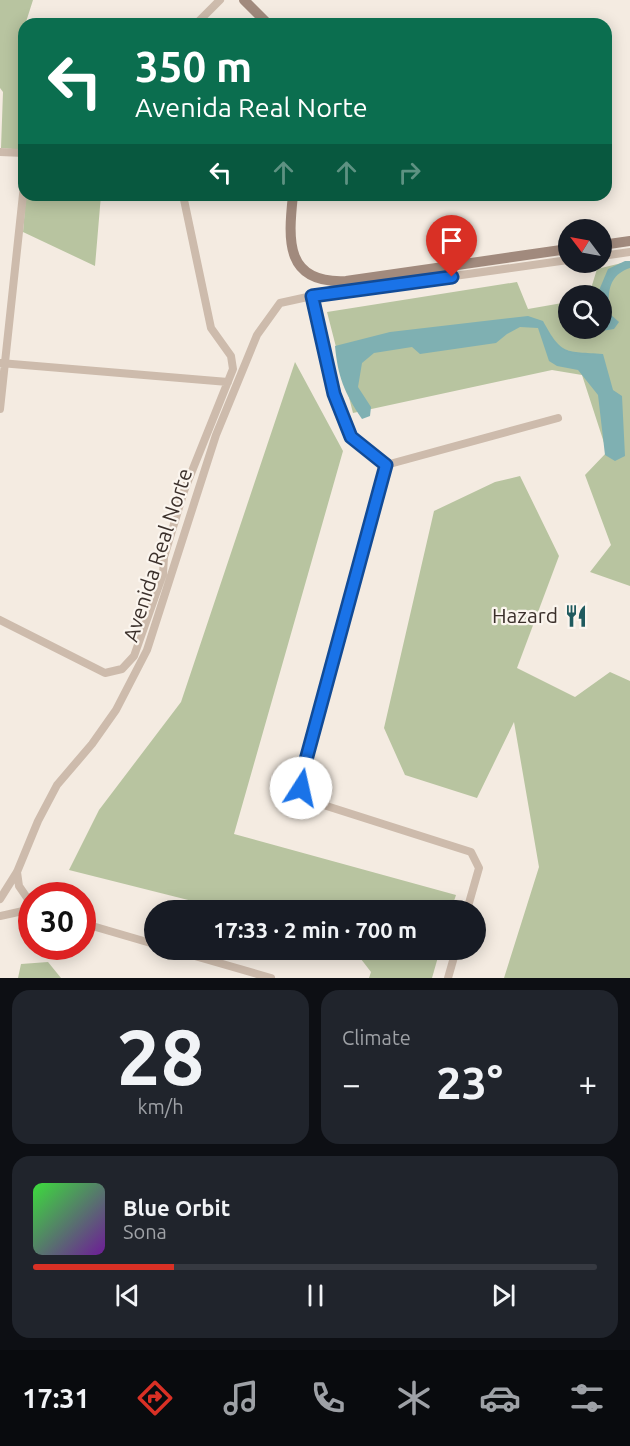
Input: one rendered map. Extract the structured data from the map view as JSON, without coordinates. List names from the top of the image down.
{
  "streets": {
    "street": ["Avenida Real Norte"]
  },
  "places": {
    "restaurant": ["Hazard"]
  },
  "north": "top left",
  "page": {
    "turn": ["350 m", "Avenida Real Norte"],
    "limit": "30",
    "trip": "17:33 · 2 min · 700 m",
    "tile": [
      ["28", "km/h"],
      "Climate"
    ],
    "heat": ["−", "23°", "+"],
    "song": ["Blue Orbit", "Sona"],
    "tabs": "17:31"
  }
}
